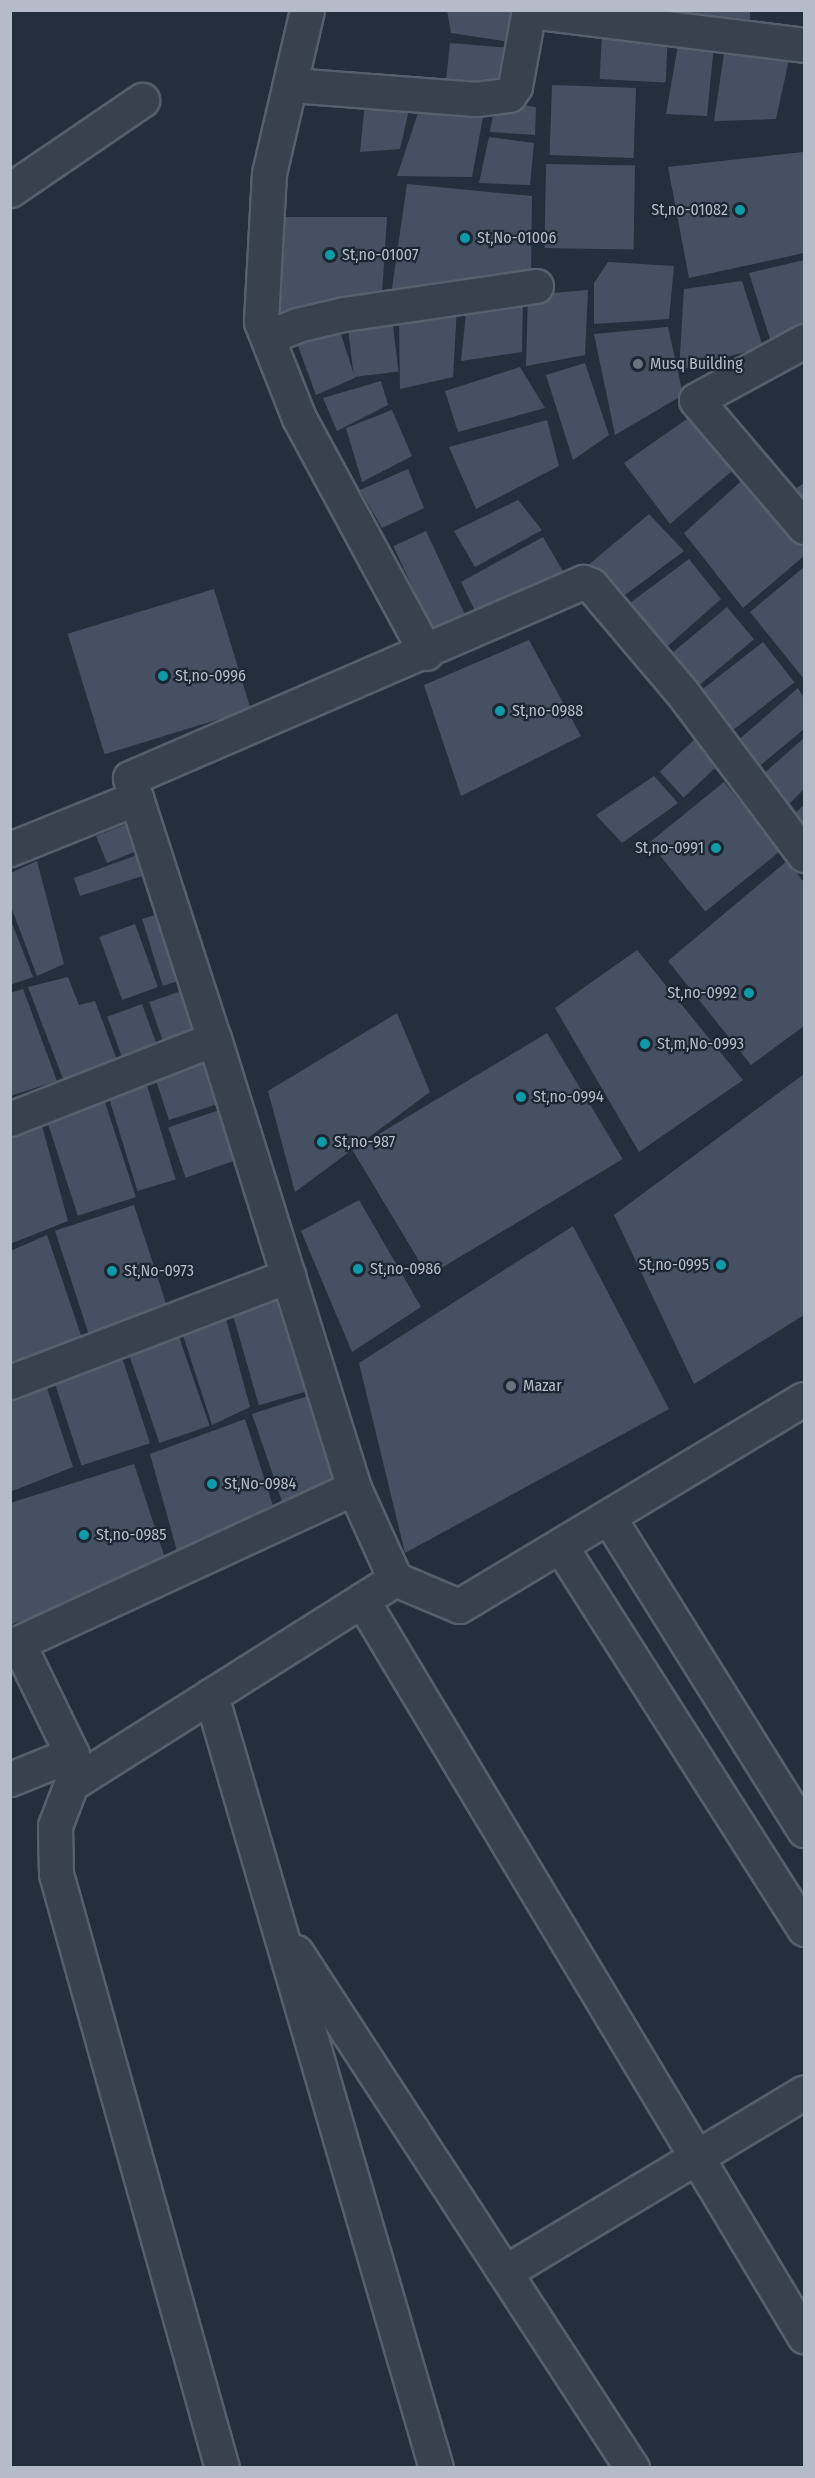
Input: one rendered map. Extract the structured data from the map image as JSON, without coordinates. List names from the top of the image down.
{
  "places": [
    "St,no-01082",
    "St,No-01006",
    "St,no-01007",
    "Musq Building",
    "St,no-0996",
    "St,no-0988",
    "St,no-0991",
    "St,no-0992",
    "St,m,No-0993",
    "St,no-0994",
    "St,no-987",
    "St,no-0995",
    "St,no-0986",
    "St,No-0973",
    "Mazar",
    "St,No-0984",
    "St,no-0985"
  ]
}
